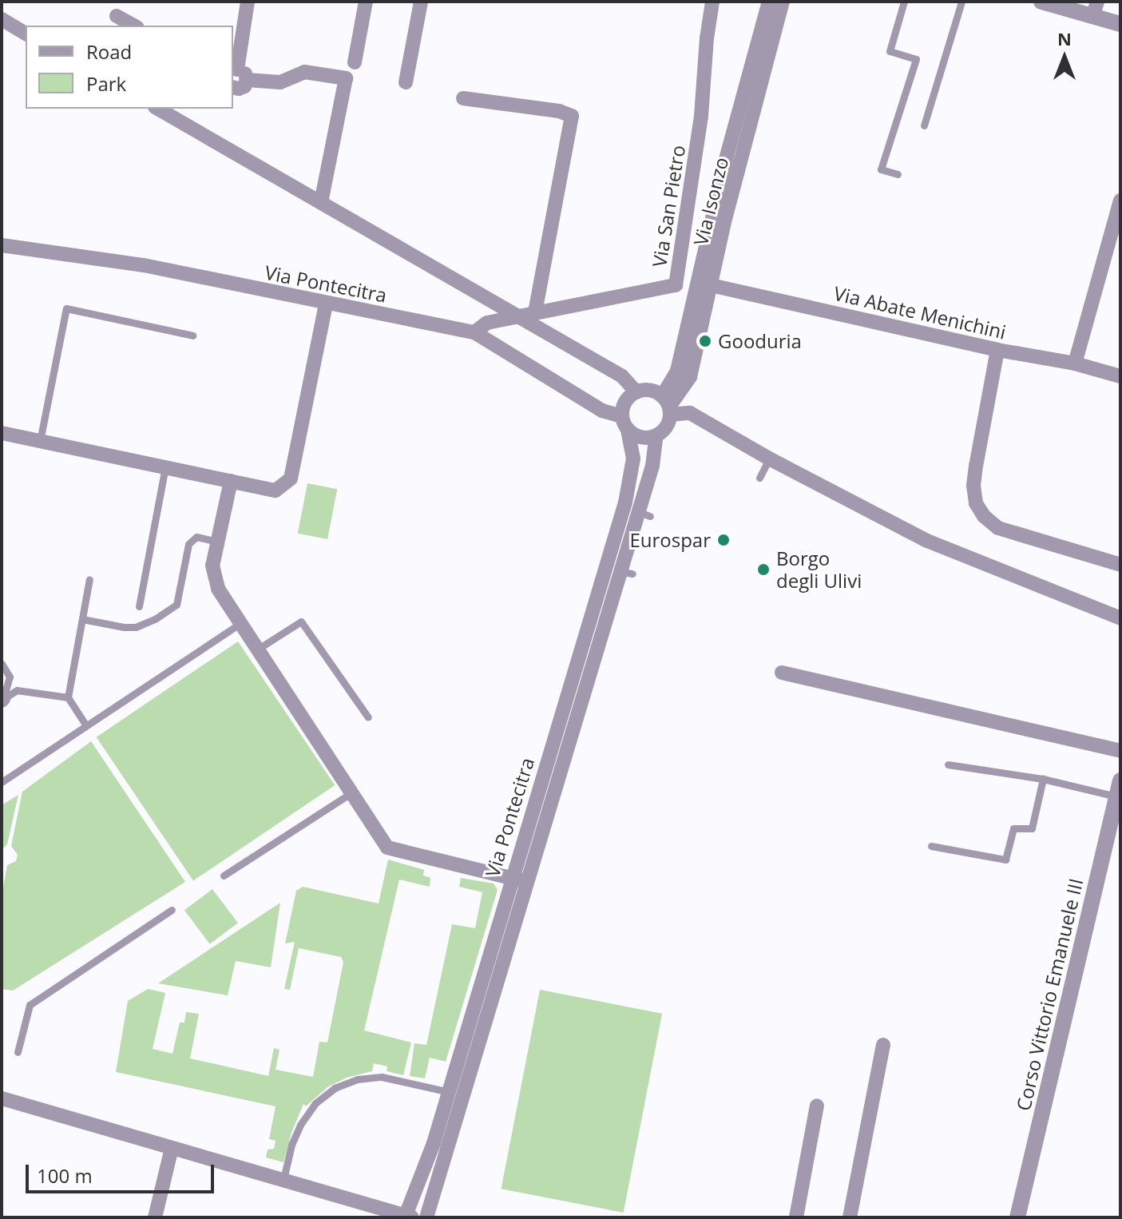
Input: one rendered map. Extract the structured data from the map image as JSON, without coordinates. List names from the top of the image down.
{
  "streets": {
    "street": [
      "Via Isonzo",
      "Via San Pietro",
      "Via Pontecitra",
      "Via Abate Menichini",
      "Corso Vittorio Emanuele III"
    ]
  },
  "crossings": [
    ["Via Isonzo", "Via Pontecitra"],
    ["Via Isonzo", "Via Abate Menichini"],
    ["Via San Pietro", "Via Pontecitra"]
  ],
  "places": ["Gooduria", "Eurospar", "Borgo degli Ulivi"],
  "legend": ["Road", "Park"],
  "scale_bar": "100 m",
  "north": "top"
}
